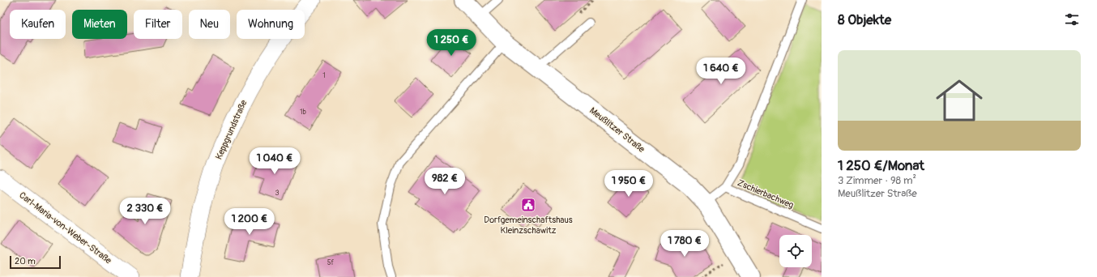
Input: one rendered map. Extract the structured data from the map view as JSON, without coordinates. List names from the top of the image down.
{
  "streets": {
    "street": ["Keppgrundstraße", "Meußlitzer Straße", "Carl-Maria-von-Weber-Straße"],
    "lane": ["Zschierbachweg"]
  },
  "crossings": [
    ["Meußlitzer Straße", "Zschierbachweg"]
  ],
  "places": {
    "public building": ["Dorfgemeinschaftshaus Kleinzschawitz"]
  },
  "house_numbers": [
    "1",
    "1b",
    "3",
    "5f"
  ],
  "scale_bar": "20 m",
  "page": {
    "heading": "8 Objekte",
    "chip": [
      "Kaufen",
      "Mieten",
      "Filter",
      "Neu",
      "Wohnung"
    ],
    "price": [
      "1 250 €",
      "1 640 €",
      "1 040 €",
      "982 €",
      "1 950 €",
      "2 330 €",
      "1 200 €",
      "1 780 €"
    ],
    "list": [
      {
        "name": "1 250 €/Monat",
        "note": "3 Zimmer · 98 m² · Meußlitzer Straße"
      }
    ],
    "scale": "20 m"
  }
}
